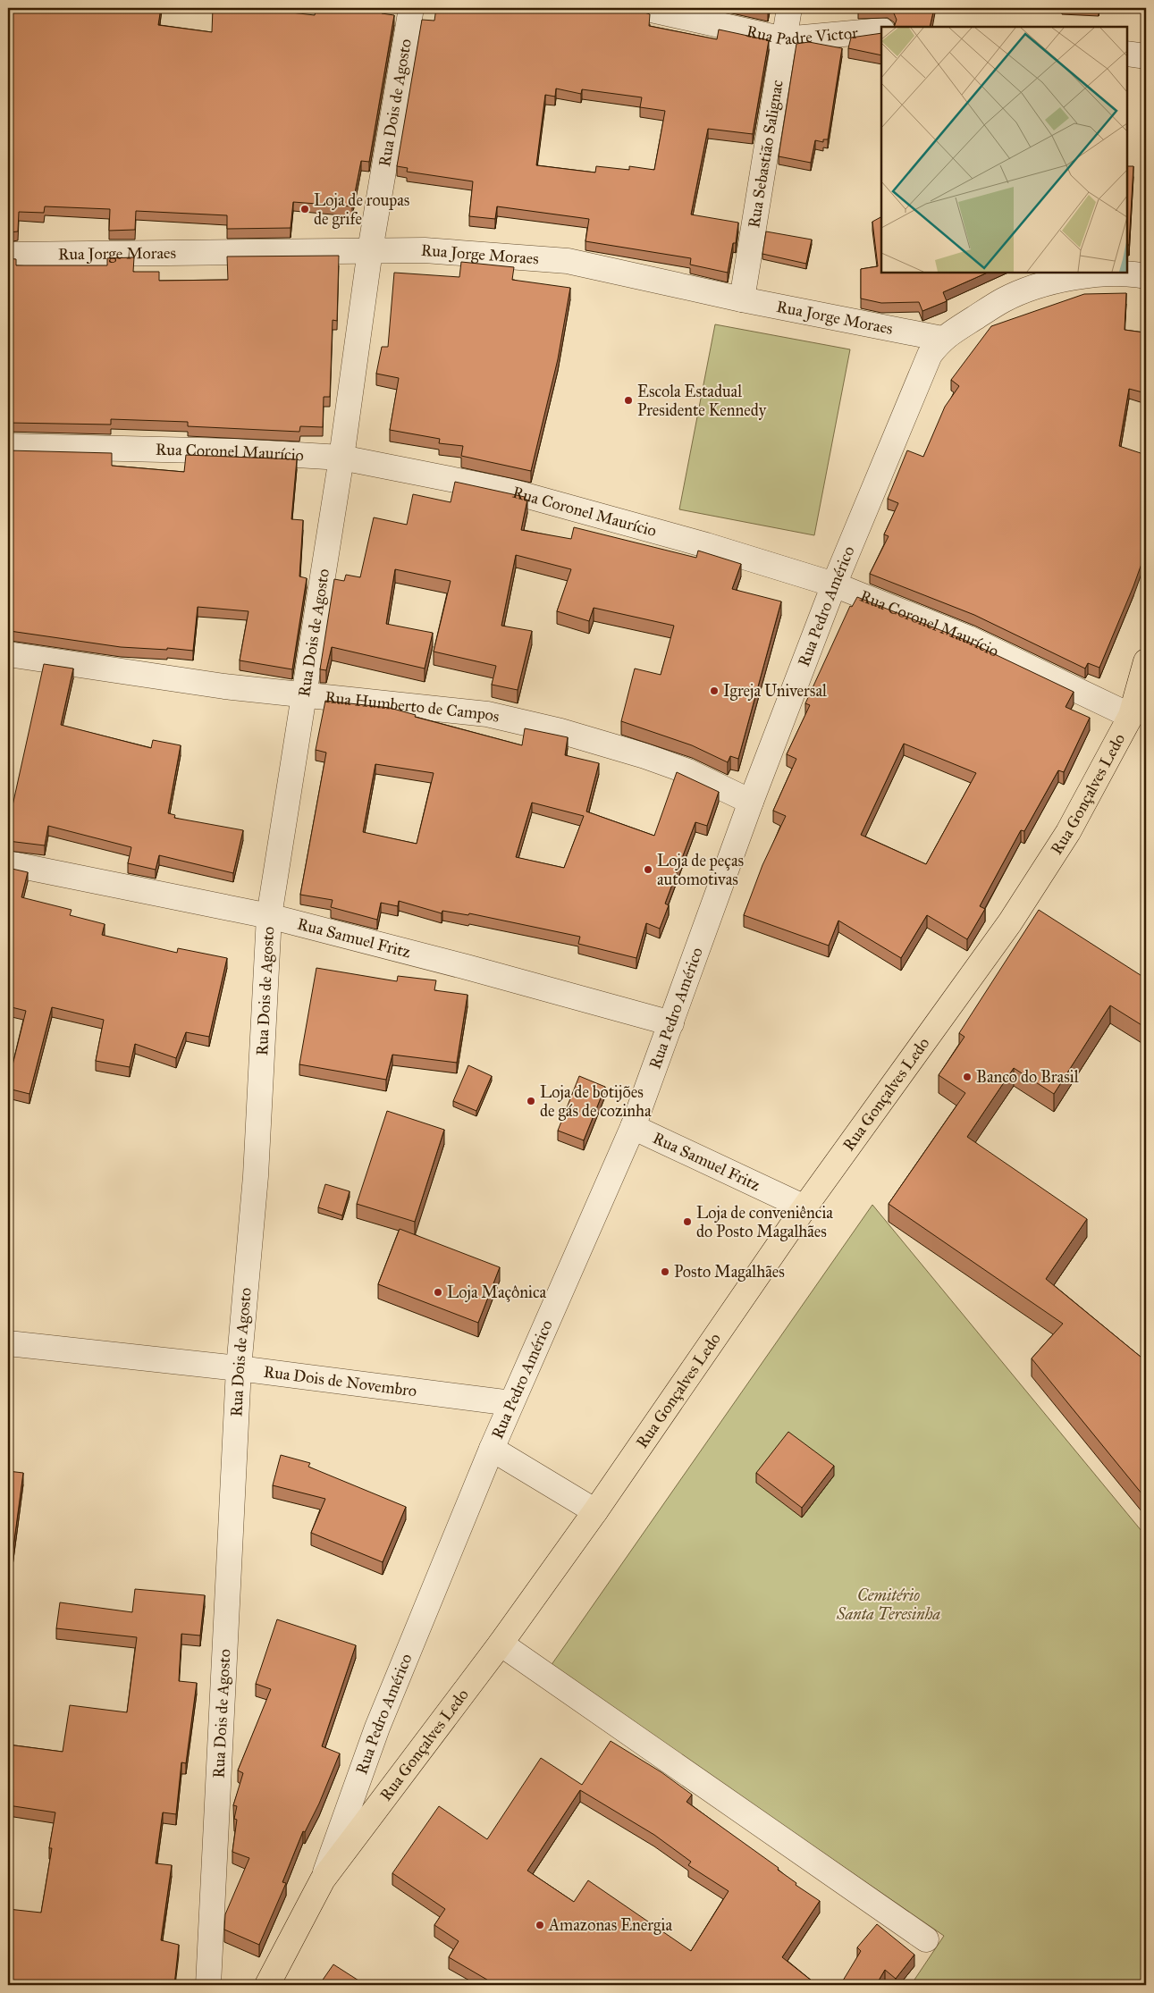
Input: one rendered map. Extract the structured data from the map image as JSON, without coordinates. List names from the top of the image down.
{
  "streets": {
    "main road": ["Rua Gonçalves Ledo"],
    "street": [
      "Rua Padre Victor",
      "Rua Dois de Agosto",
      "Rua Sebastião Salignac",
      "Rua Jorge Moraes",
      "Rua Coronel Maurício",
      "Rua Pedro Américo",
      "Rua Humberto de Campos",
      "Rua Samuel Fritz",
      "Rua Dois de Novembro"
    ]
  },
  "crossings": [
    ["Rua Padre Victor", "Rua Sebastião Salignac"],
    ["Rua Dois de Agosto", "Rua Jorge Moraes"],
    ["Rua Dois de Agosto", "Rua Coronel Maurício"],
    ["Rua Dois de Agosto", "Rua Humberto de Campos"],
    ["Rua Dois de Agosto", "Rua Samuel Fritz"],
    ["Rua Dois de Agosto", "Rua Dois de Novembro"],
    ["Rua Sebastião Salignac", "Rua Jorge Moraes"],
    ["Rua Jorge Moraes", "Rua Pedro Américo"],
    ["Rua Coronel Maurício", "Rua Pedro Américo"],
    ["Rua Coronel Maurício", "Rua Gonçalves Ledo"],
    ["Rua Pedro Américo", "Rua Humberto de Campos"],
    ["Rua Pedro Américo", "Rua Gonçalves Ledo"],
    ["Rua Pedro Américo", "Rua Samuel Fritz"],
    ["Rua Pedro Américo", "Rua Dois de Novembro"],
    ["Rua Gonçalves Ledo", "Rua Samuel Fritz"]
  ],
  "parks": ["Cemitério Santa Teresinha"],
  "places": [
    "Loja de roupas de grife",
    "Escola Estadual Presidente Kennedy",
    "Igreja Universal",
    "Loja de peças automotivas",
    "Banco do Brasil",
    "Loja de botijões de gás de cozinha",
    "Loja de conveniência do Posto Magalhães",
    "Posto Magalhães",
    "Loja Maçônica",
    "Amazonas Energia"
  ]
}
